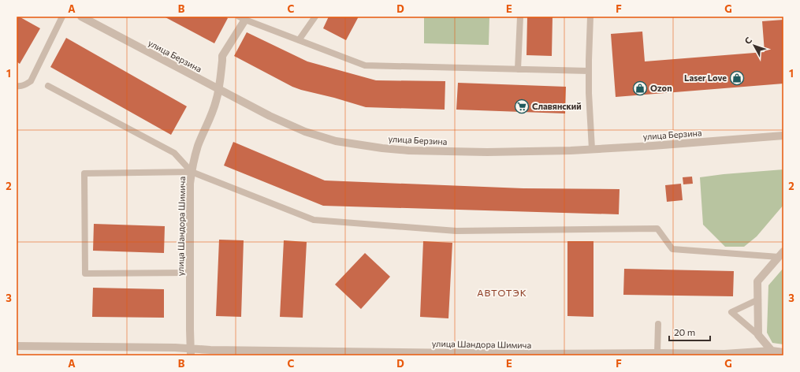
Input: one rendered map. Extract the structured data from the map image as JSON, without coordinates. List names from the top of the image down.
{
  "streets": {
    "street": ["улица Берзина", "улица Шандора Шимича"]
  },
  "crossings": [
    ["улица Берзина", "улица Шандора Шимича"]
  ],
  "districts": ["АВТОТЭК"],
  "places": {
    "shop": ["Laser Love", "Ozon"],
    "supermarket": ["Славянский"]
  },
  "scale_bar": "20 m",
  "north": "top left",
  "grid": {
    "columns": [
      "A",
      "B",
      "C",
      "D",
      "E",
      "F",
      "G"
    ],
    "rows": ["1", "2", "3"]
  }
}
